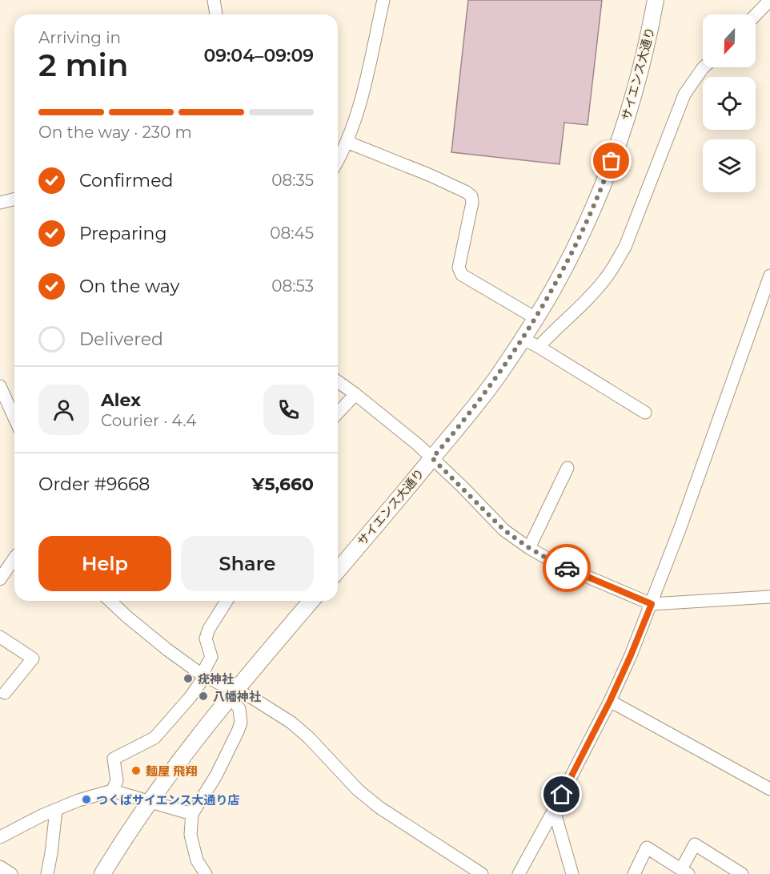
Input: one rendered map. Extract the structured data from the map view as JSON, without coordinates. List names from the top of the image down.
{
  "streets": {
    "main road": ["サイエンス大通り"]
  },
  "places": [
    "疣神社",
    "八幡神社",
    "麺屋 飛翔",
    "つくばサイエンス大通り店"
  ],
  "north": "bottom",
  "page": {
    "heading": ["2 min", "Arriving in", "09:04–09:09"],
    "panel": [
      "Alex",
      "Courier · 4.4",
      "Order #9668",
      "¥5,660"
    ],
    "bar": "On the way · 230 m",
    "list": [
      ["Confirmed", "08:35"],
      ["Preparing", "08:45"],
      ["On the way", "08:53"],
      "Delivered"
    ],
    "buttons": ["Help", "Share"]
  }
}
